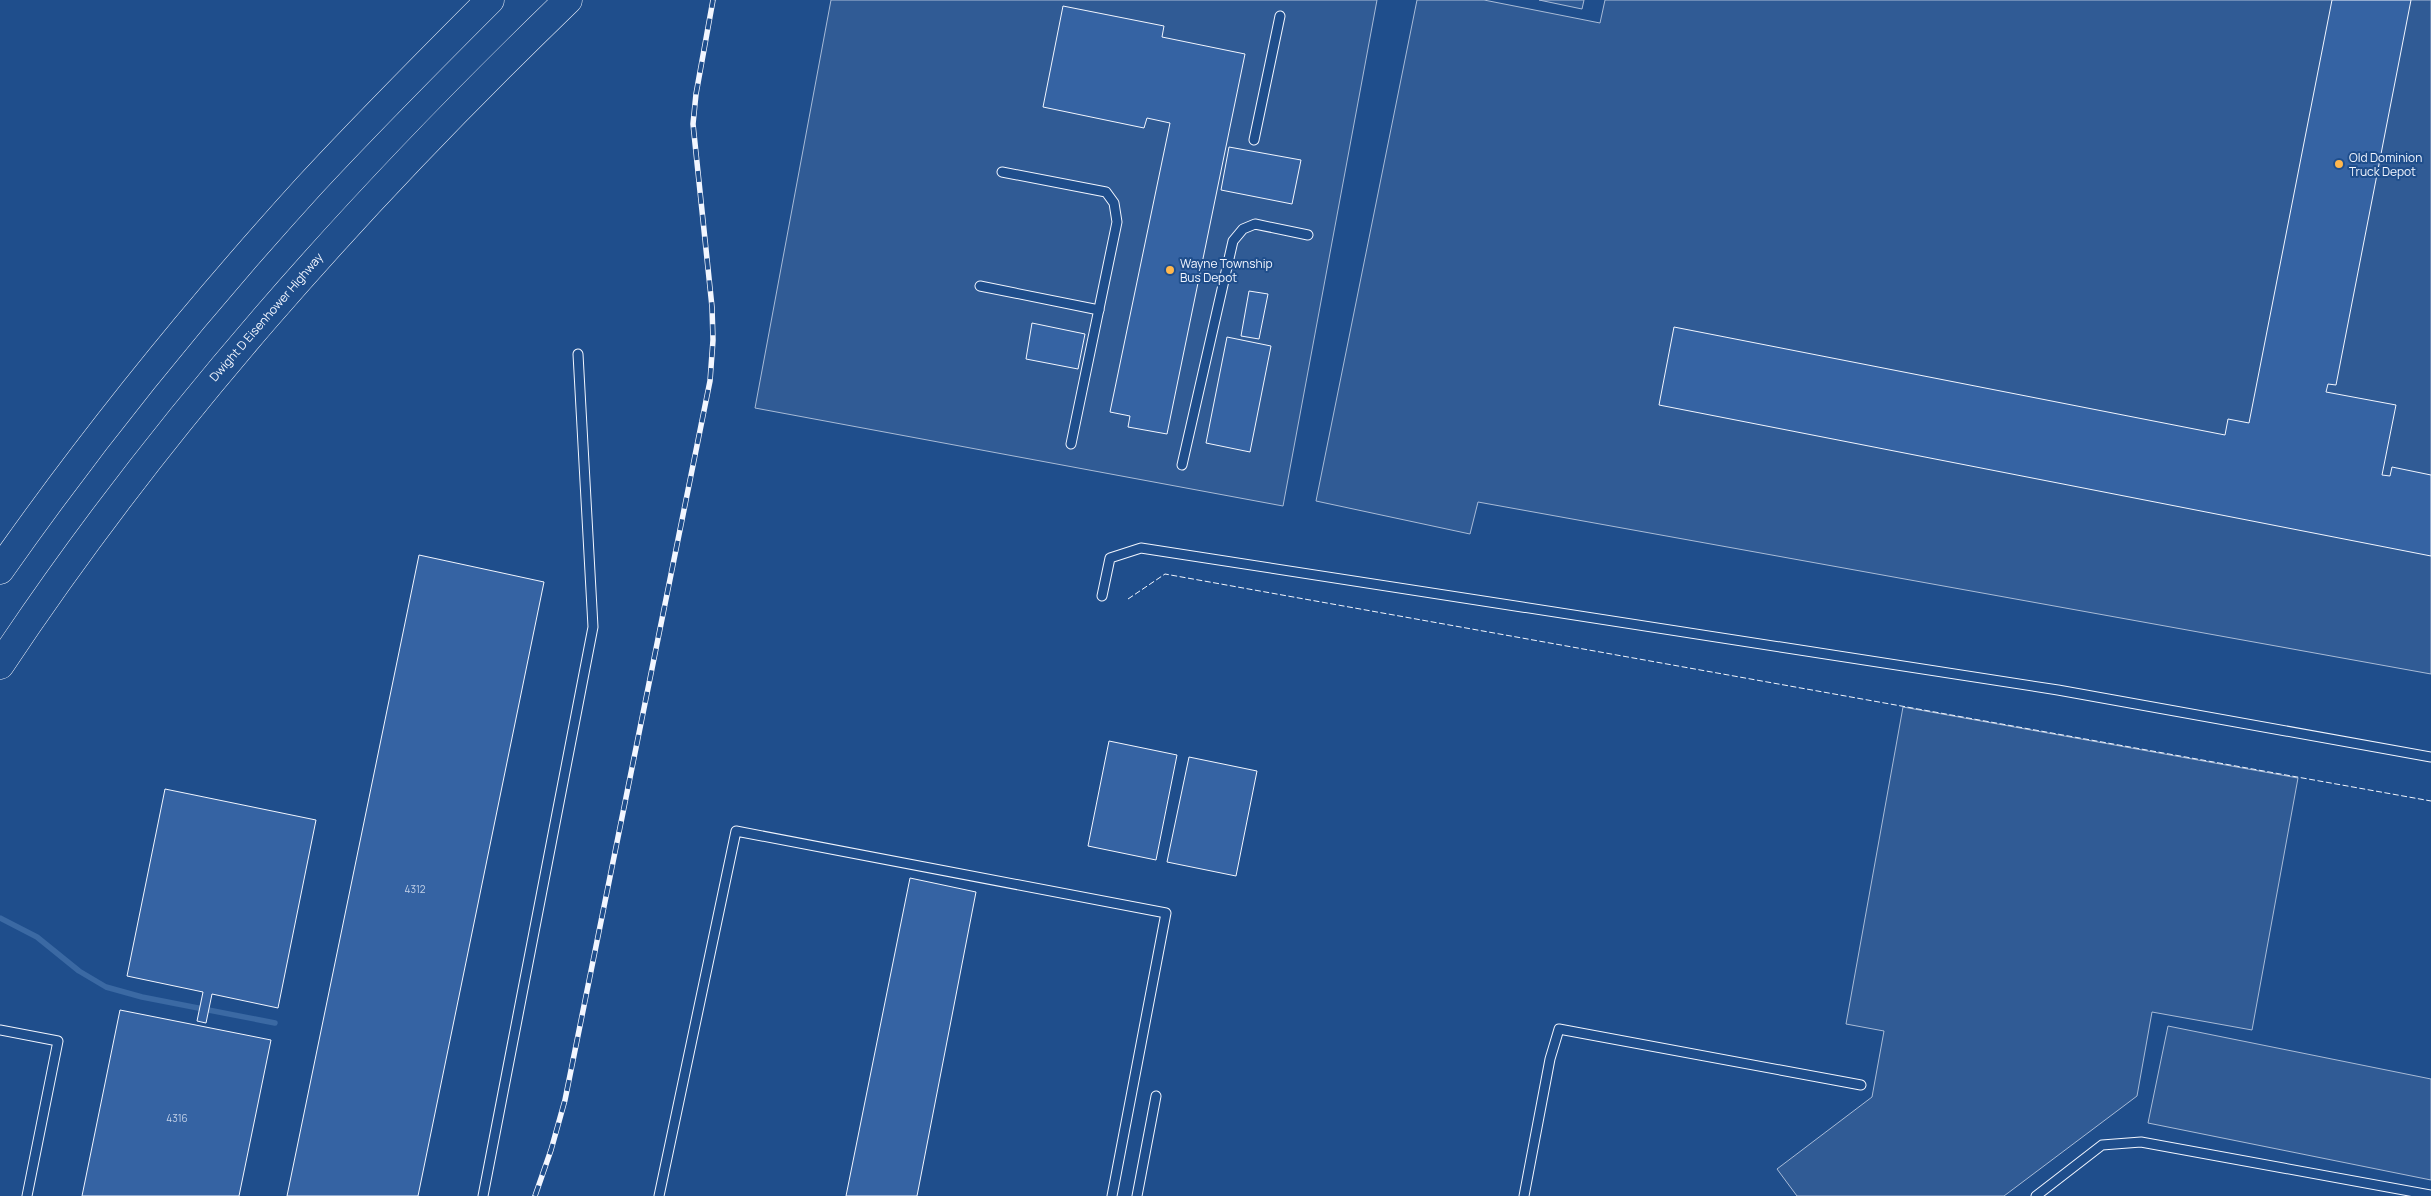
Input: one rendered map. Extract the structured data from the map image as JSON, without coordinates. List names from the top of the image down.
{
  "streets": {
    "highway": ["Dwight D Eisenhower Highway"]
  },
  "places": ["Old Dominion Truck Depot", "Wayne Township Bus Depot"],
  "house_numbers": ["4312", "4316"]
}
